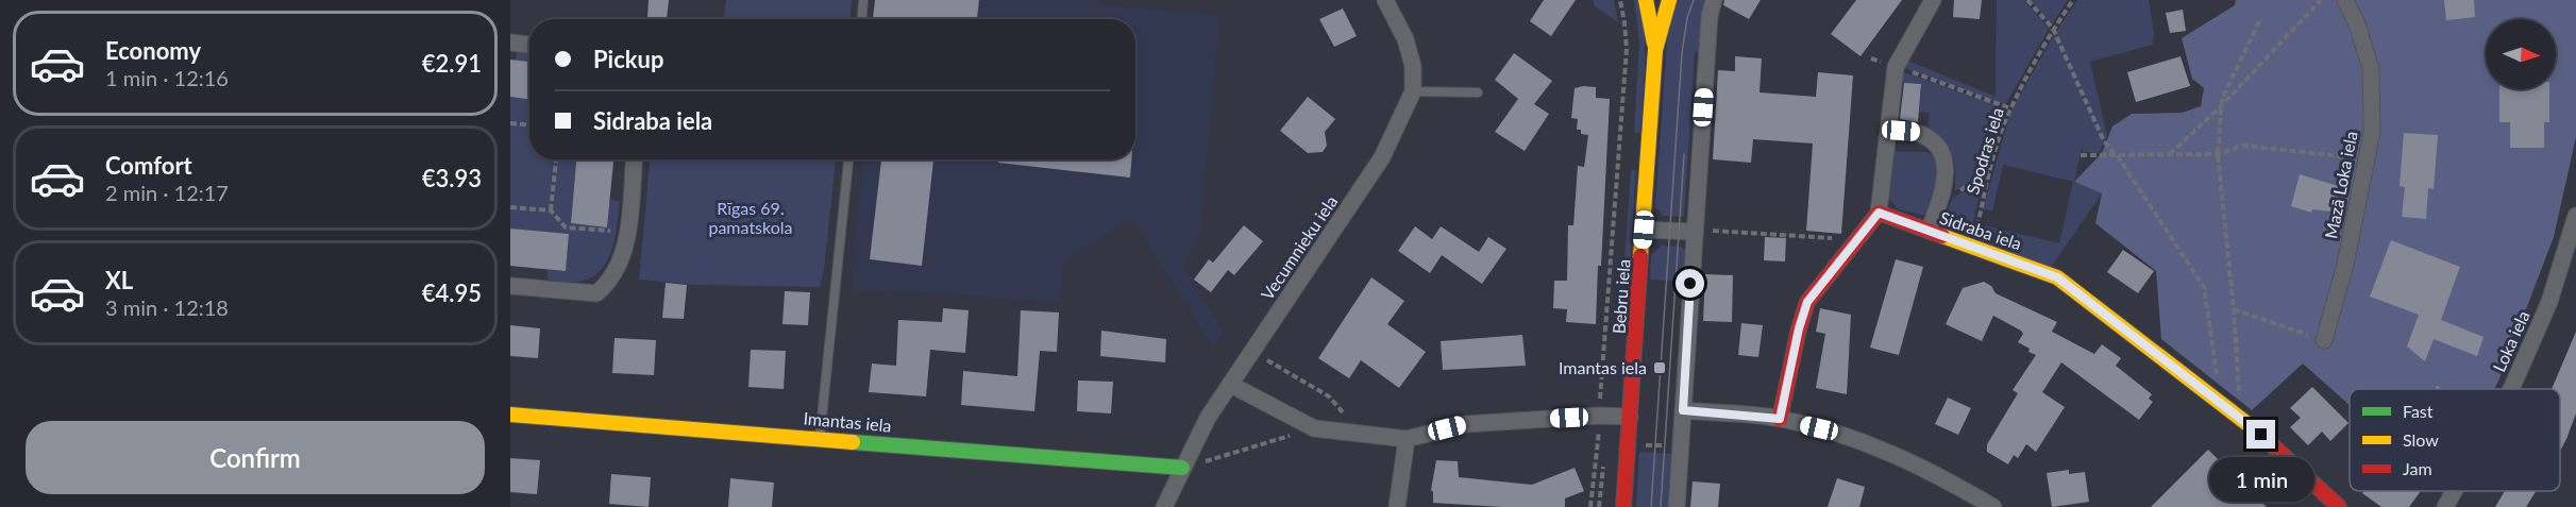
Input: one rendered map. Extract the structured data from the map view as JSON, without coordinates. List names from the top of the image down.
{
  "streets": {
    "street": [
      "Mazā Loka iela",
      "Sidraba iela",
      "Vecumnieku iela",
      "Bebru iela",
      "Loka iela",
      "Imantas iela"
    ],
    "path": ["Spodras iela"]
  },
  "crossings": [
    ["Spodras iela", "Sidraba iela"],
    ["Vecumnieku iela", "Imantas iela"]
  ],
  "parks": ["Rīgas 69. pamatskola"],
  "places": {
    "transit": ["Imantas iela"]
  },
  "legend": ["Fast", "Slow", "Jam"],
  "north": "right",
  "page": {
    "list": [
      {
        "name": "Economy",
        "note": "1 min · 12:16",
        "value": "€2.91"
      },
      {
        "name": "Comfort",
        "note": "2 min · 12:17",
        "value": "€3.93"
      },
      {
        "name": "XL",
        "note": "3 min · 12:18",
        "value": "€4.95"
      }
    ],
    "banner": ["Pickup", "Sidraba iela"],
    "buttons": "Confirm",
    "bubble": "1 min"
  }
}
